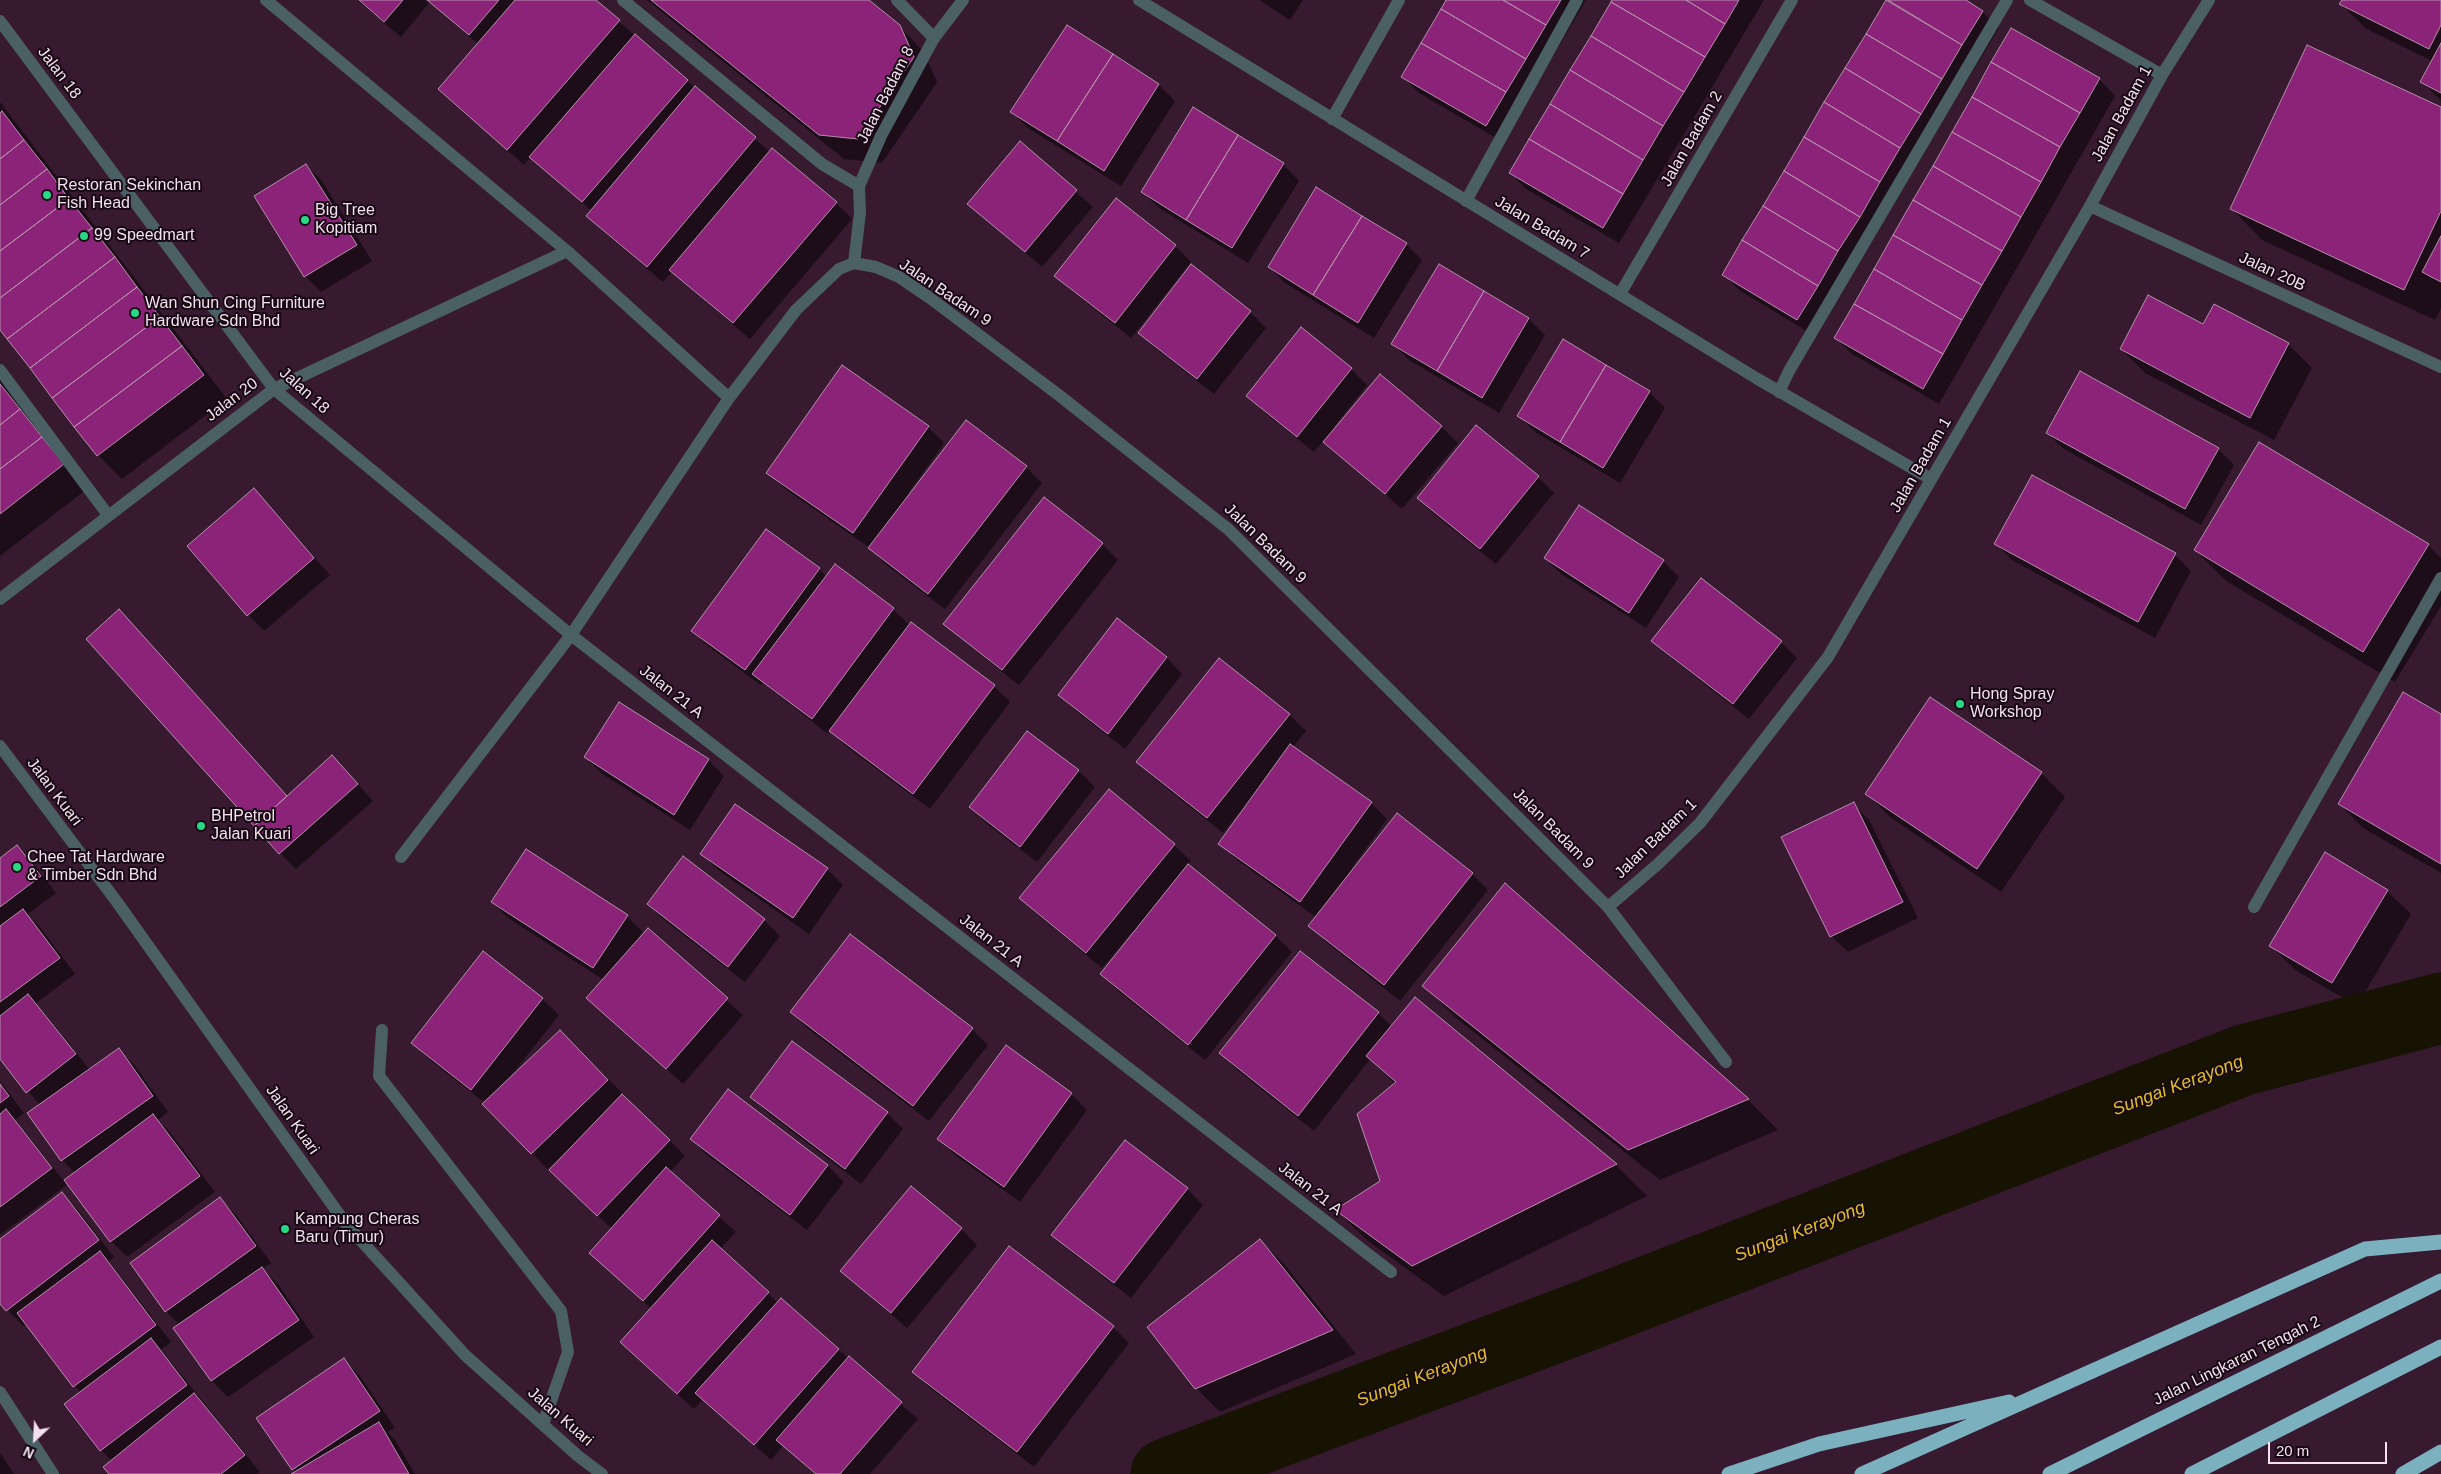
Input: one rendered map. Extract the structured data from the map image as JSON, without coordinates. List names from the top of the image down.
{
  "streets": {
    "highway": ["Jalan Lingkaran Tengah 2"],
    "street": [
      "Jalan 18",
      "Jalan Badam 8",
      "Jalan Badam 1",
      "Jalan Badam 2",
      "Jalan Badam 7",
      "Jalan 20B",
      "Jalan Badam 9",
      "Jalan 20",
      "Jalan 21 A",
      "Jalan Kuari"
    ]
  },
  "crossings": [
    ["Jalan 18", "Jalan 20"],
    ["Jalan 18", "Jalan 21 A"],
    ["Jalan Badam 8", "Jalan Badam 9"],
    ["Jalan Badam 1", "Jalan Badam 7"],
    ["Jalan Badam 1", "Jalan 20B"],
    ["Jalan Badam 1", "Jalan Badam 9"],
    ["Jalan Badam 2", "Jalan Badam 7"]
  ],
  "water": ["Sungai Kerayong"],
  "places": [
    "Restoran Sekinchan Fish Head",
    "Big Tree Kopitiam",
    "99 Speedmart",
    "Wan Shun Cing Furniture Hardware Sdn Bhd",
    "Hong Spray Workshop",
    "BHPetrol Jalan Kuari",
    "Chee Tat Hardware & Timber Sdn Bhd",
    "Kampung Cheras Baru (Timur)"
  ],
  "scale_bar": "20 m",
  "north": "bottom left"
}
